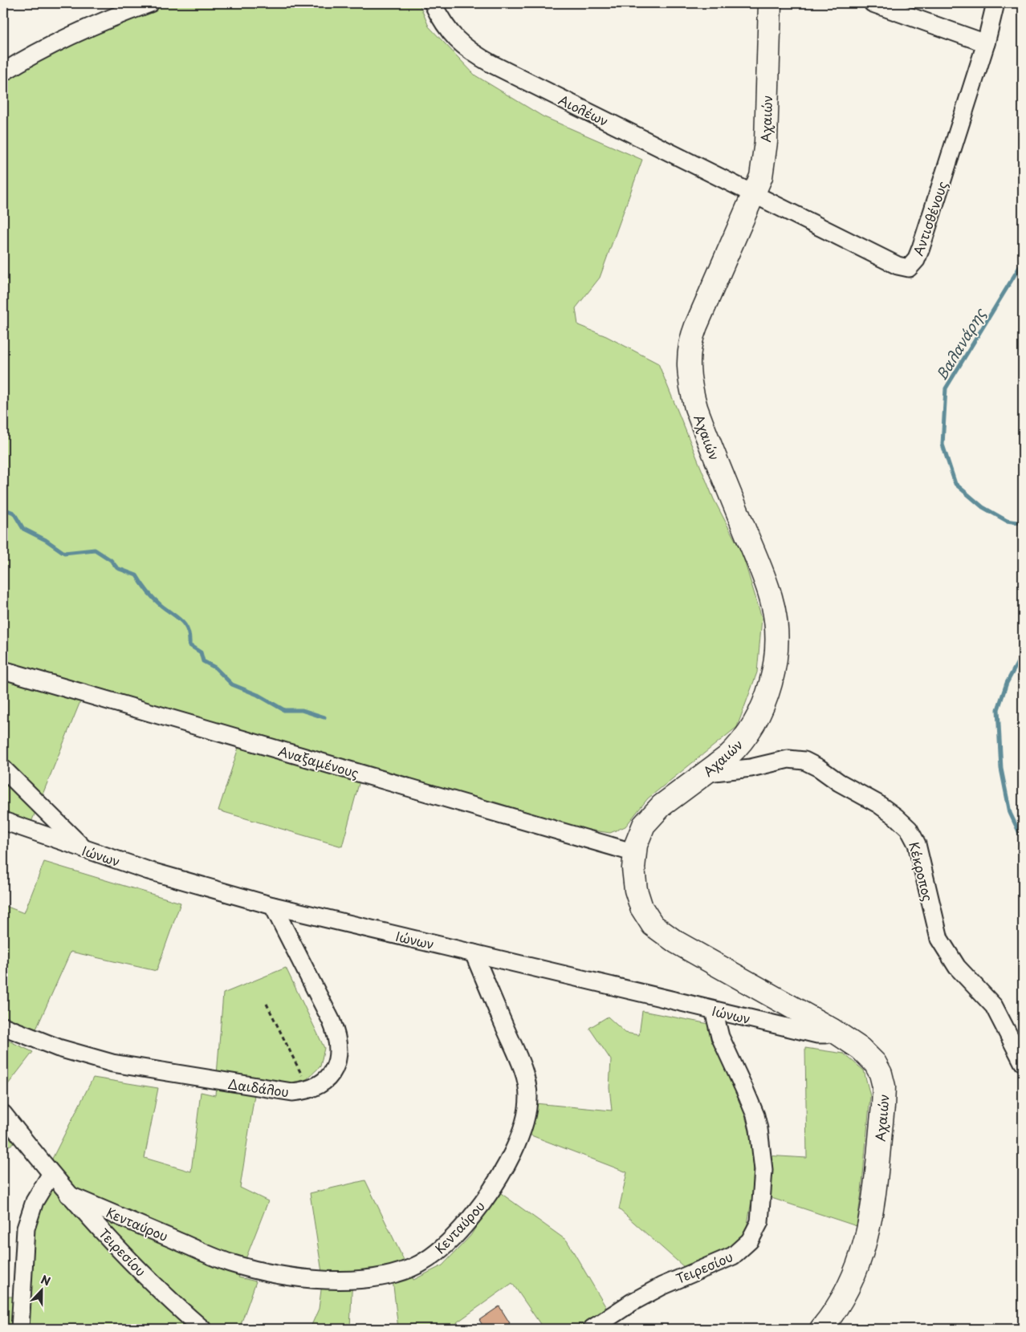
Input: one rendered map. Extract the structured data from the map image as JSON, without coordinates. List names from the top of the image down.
{
  "streets": {
    "main road": ["Αχαιών"],
    "street": [
      "Αιολέων",
      "Αντισθένους",
      "Αναξαμένους",
      "Ιώνων",
      "Κέκροπος",
      "Δαιδάλου",
      "Κενταύρου",
      "Τειρεσίου"
    ]
  },
  "crossings": [
    ["Αιολέων", "Αχαιών"],
    ["Αιολέων", "Αντισθένους"],
    ["Αχαιών", "Αντισθένους"],
    ["Αχαιών", "Αναξαμένους"],
    ["Αχαιών", "Ιώνων"],
    ["Αχαιών", "Κέκροπος"],
    ["Ιώνων", "Δαιδάλου"],
    ["Ιώνων", "Κενταύρου"],
    ["Ιώνων", "Τειρεσίου"],
    ["Κενταύρου", "Τειρεσίου"]
  ],
  "water": ["Βαλανάρης"],
  "north": "top"
}
